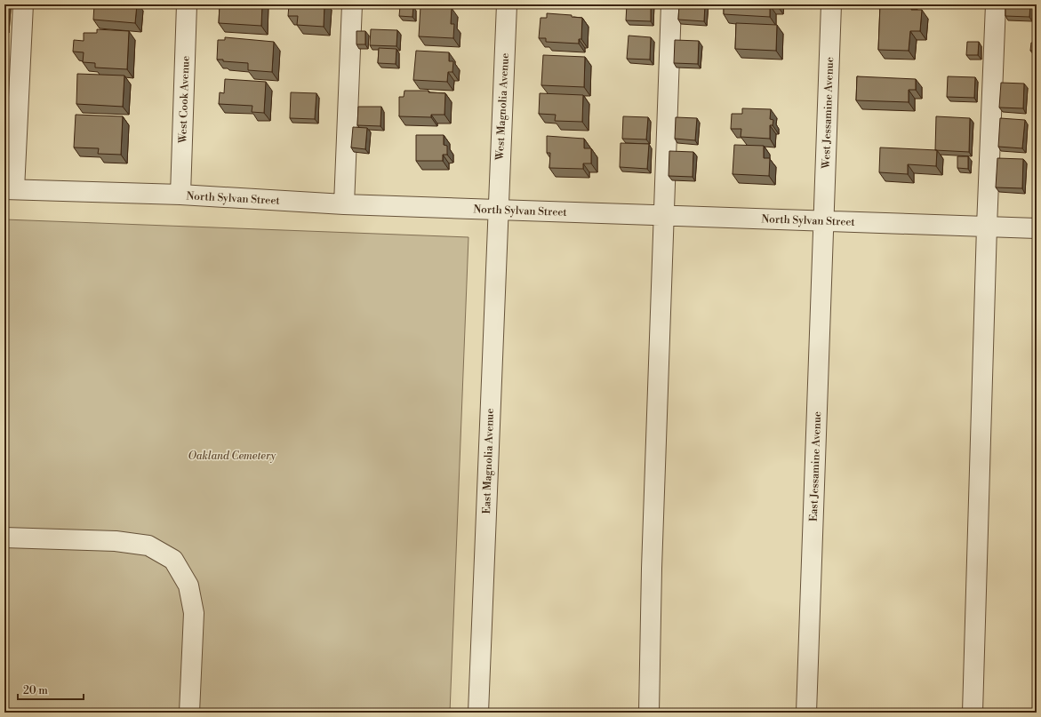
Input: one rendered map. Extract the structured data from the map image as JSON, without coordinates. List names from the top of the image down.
{
  "streets": {
    "street": [
      "West Cook Avenue",
      "West Magnolia Avenue",
      "West Jessamine Avenue",
      "North Sylvan Street",
      "East Magnolia Avenue",
      "East Jessamine Avenue"
    ]
  },
  "crossings": [
    ["West Cook Avenue", "North Sylvan Street"],
    ["West Magnolia Avenue", "North Sylvan Street"],
    ["West Magnolia Avenue", "East Magnolia Avenue"],
    ["West Jessamine Avenue", "North Sylvan Street"],
    ["West Jessamine Avenue", "East Jessamine Avenue"],
    ["North Sylvan Street", "East Magnolia Avenue"],
    ["North Sylvan Street", "East Jessamine Avenue"]
  ],
  "parks": ["Oakland Cemetery"],
  "scale_bar": "20 m"
}
